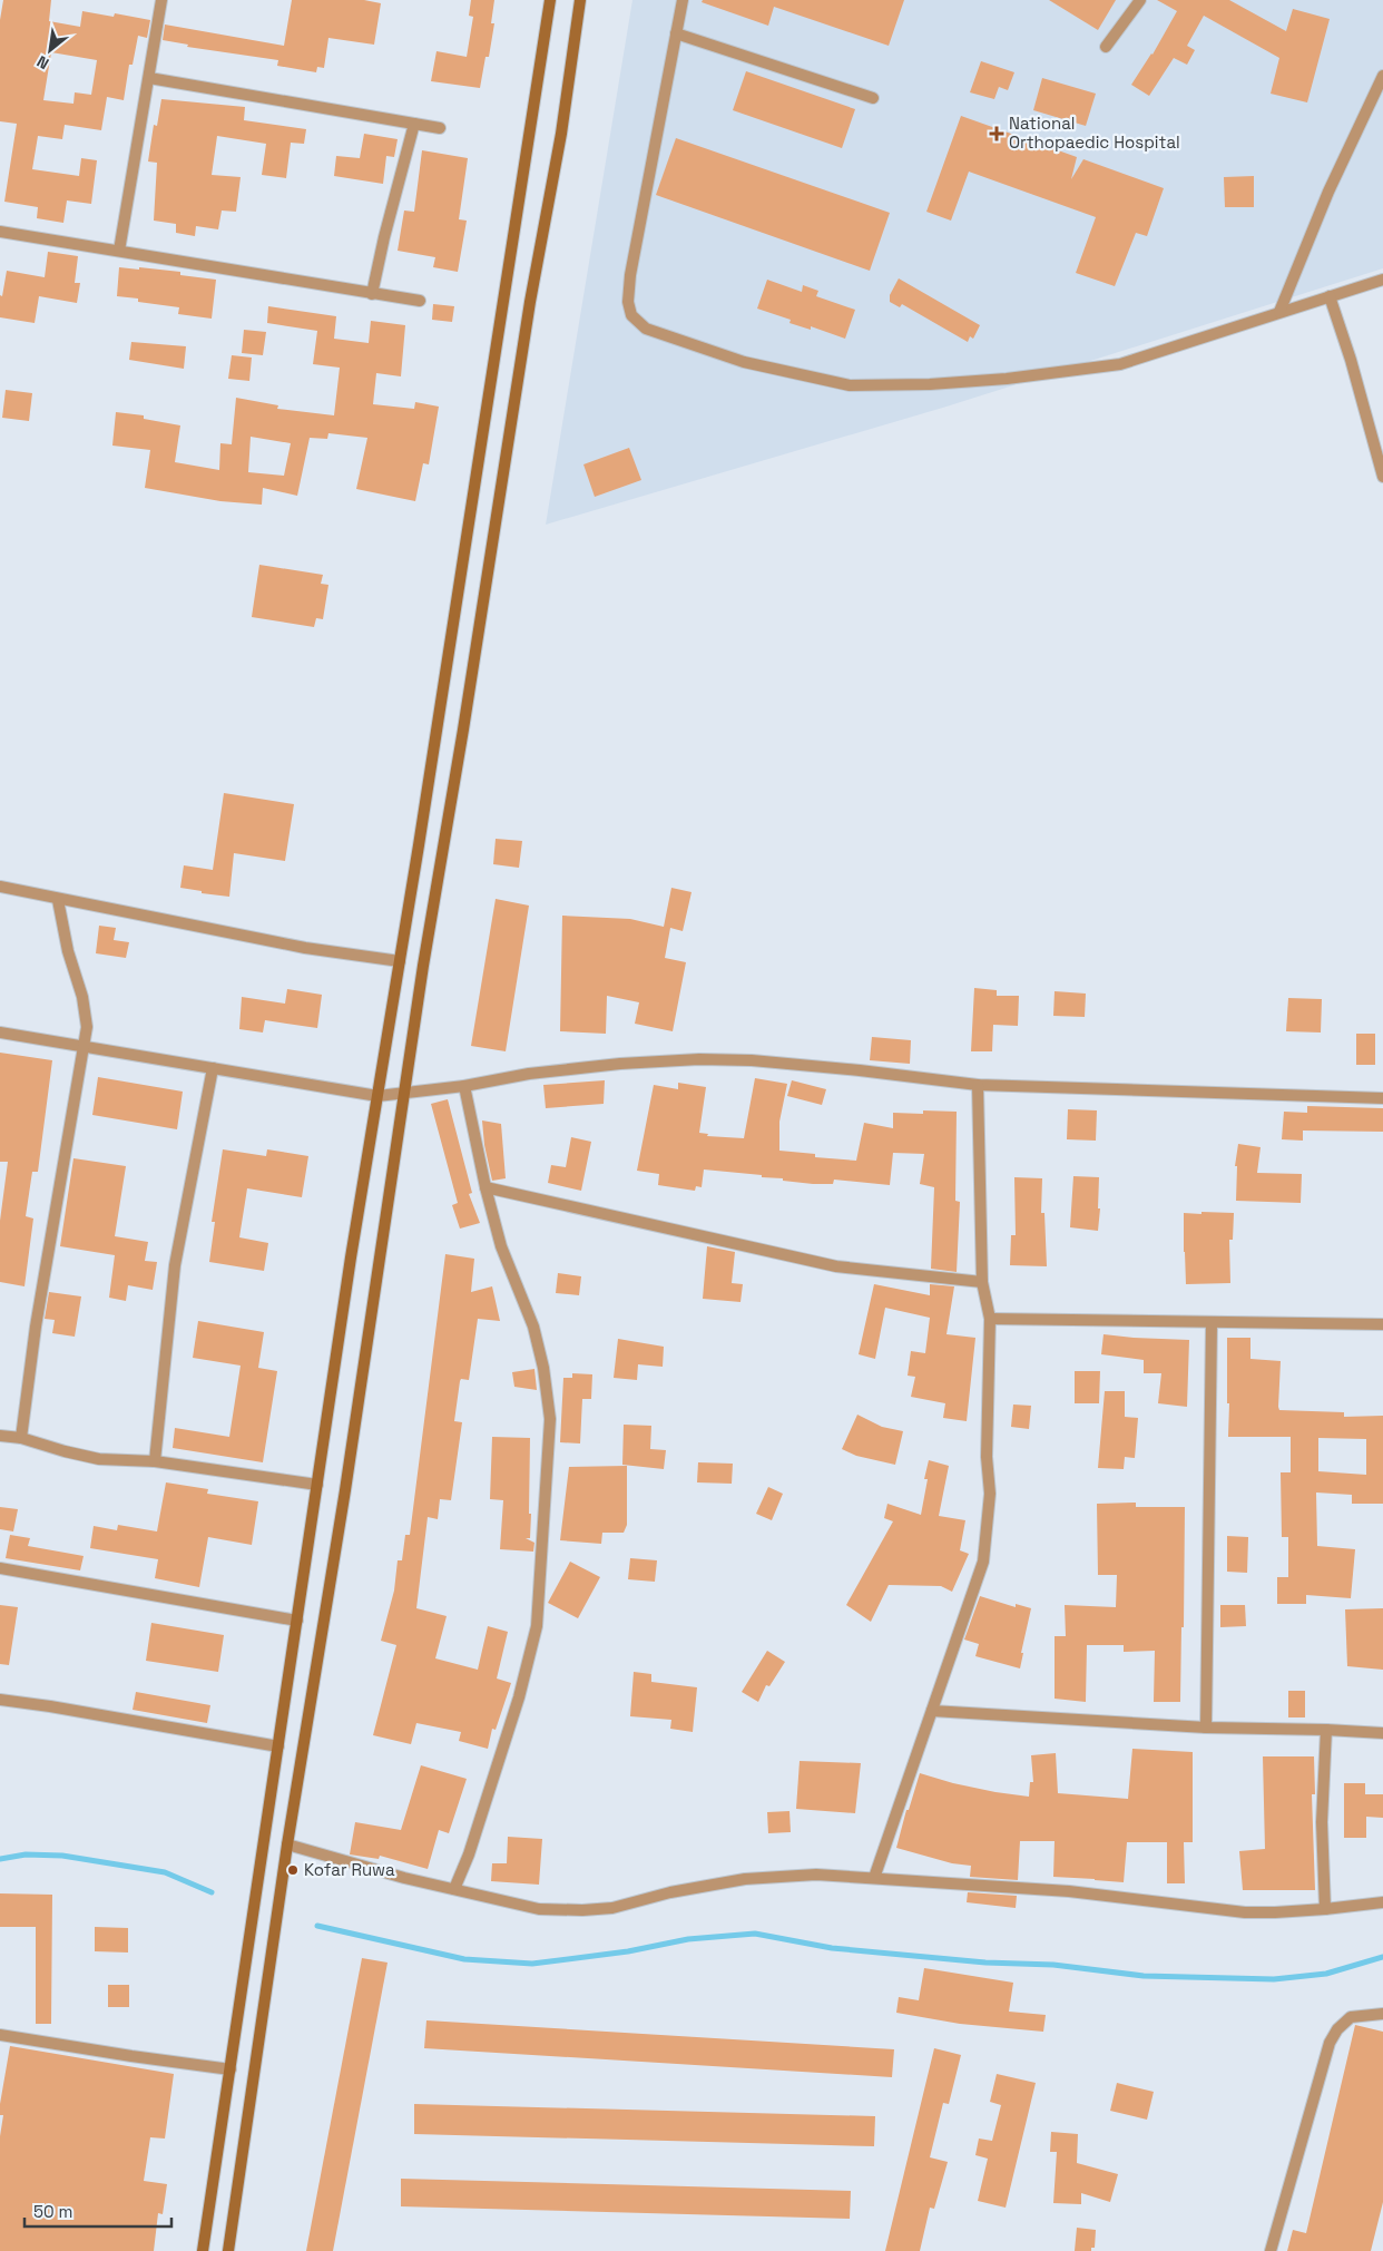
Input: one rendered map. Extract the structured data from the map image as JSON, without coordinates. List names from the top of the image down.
{
  "places": {
    "health": ["National Orthopaedic Hospital"],
    "other": ["Kofar Ruwa"]
  },
  "scale_bar": "50 m",
  "north": "bottom left"
}
